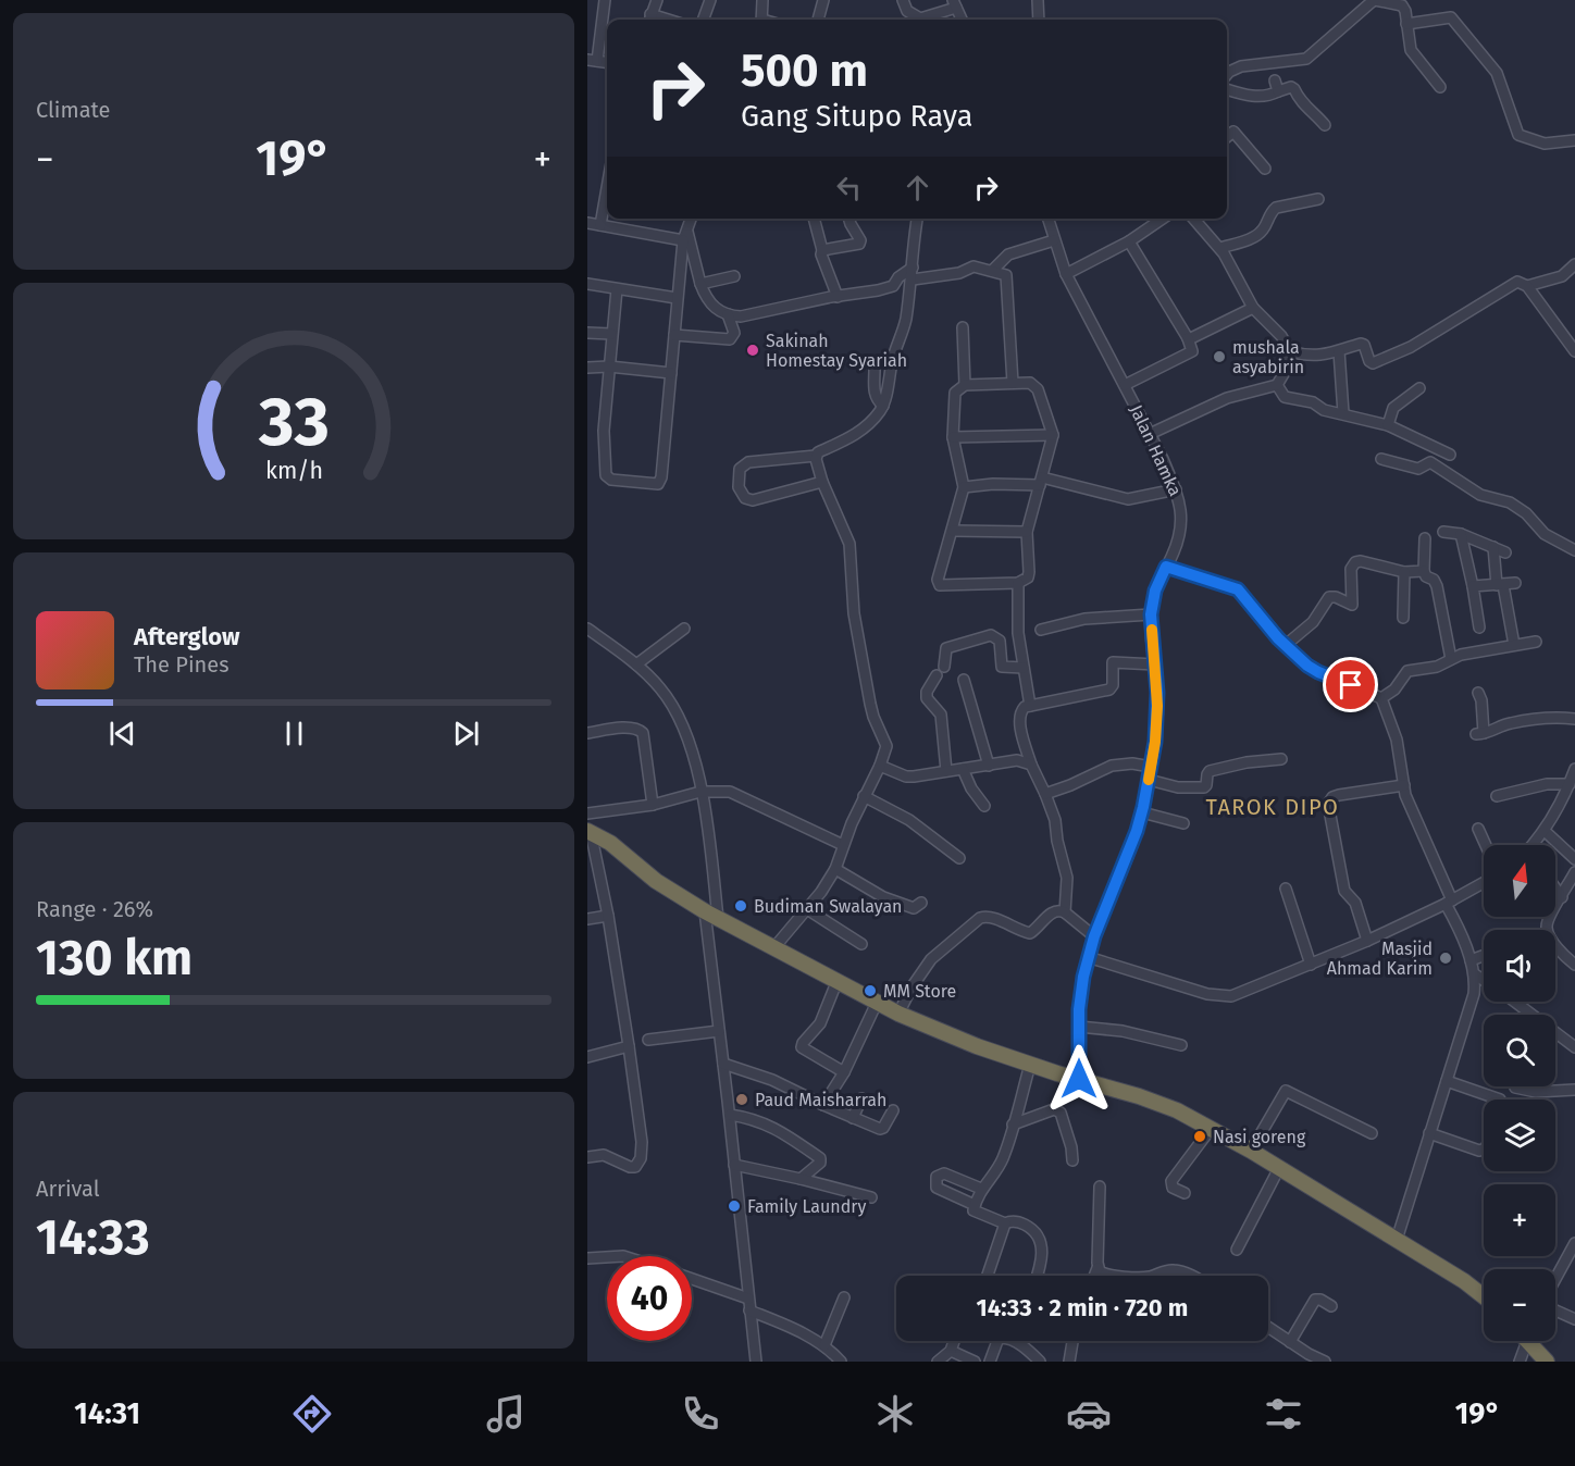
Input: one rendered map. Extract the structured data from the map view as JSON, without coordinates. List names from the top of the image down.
{
  "streets": {
    "street": ["Jalan Hamka"]
  },
  "districts": ["TAROK DIPO"],
  "places": [
    "Sakinah Homestay Syariah",
    "mushala asyabirin",
    "Budiman Swalayan",
    "Masjid Ahmad Karim",
    "MM Store",
    "Paud Maisharrah",
    "Nasi goreng",
    "Family Laundry"
  ],
  "north": "top",
  "page": {
    "tile": [
      "Climate",
      ["Range · 26%", "130 km"],
      ["Arrival", "14:33"]
    ],
    "turn": ["500 m", "Gang Situpo Raya"],
    "heat": ["−", "19°", "+"],
    "song": ["Afterglow", "The Pines"],
    "map_buttons": ["+", "−"],
    "limit": "40",
    "trip": "14:33 · 2 min · 720 m",
    "tabs": ["14:31", "19°"],
    "gauge": ["33", "km/h"]
  }
}
